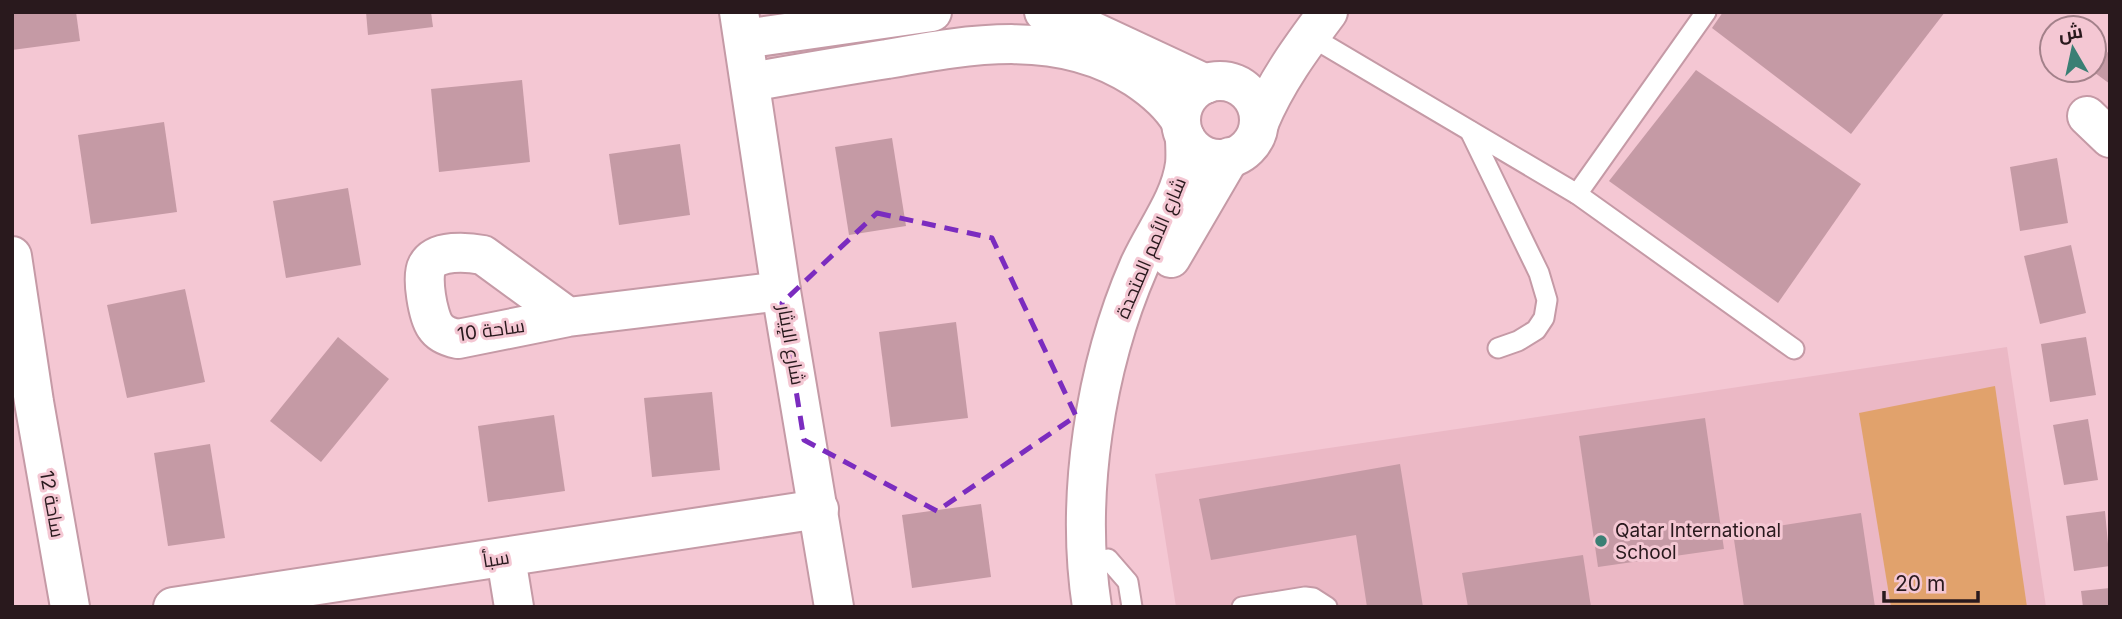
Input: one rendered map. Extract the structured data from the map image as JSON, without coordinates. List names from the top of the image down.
{
  "streets": {
    "street": [
      "شارع الأمم المتحدة",
      "شارع الإيثار",
      "ساحة 12",
      "سبأ"
    ]
  },
  "crossings": [
    ["شارع الإيثار", "سبأ"]
  ],
  "places": ["Qatar International School"],
  "scale_bar": "20 m",
  "north": "top"
}
